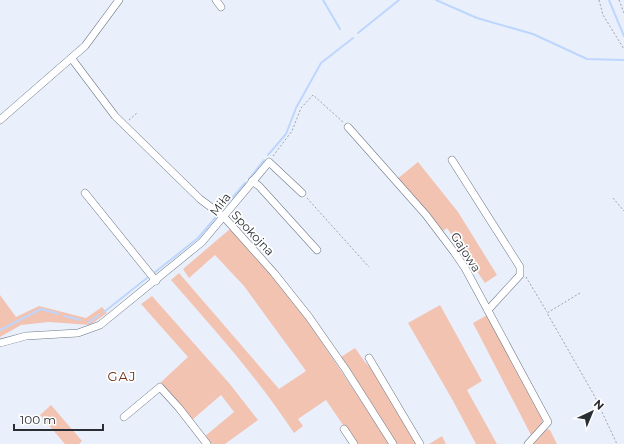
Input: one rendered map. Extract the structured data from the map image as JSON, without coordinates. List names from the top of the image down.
{
  "streets": {
    "street": ["Miła", "Spokojna", "Gajowa"]
  },
  "crossings": [
    ["Miła", "Spokojna"]
  ],
  "districts": ["GAJ"],
  "scale_bar": "100 m",
  "north": "top right"
}
